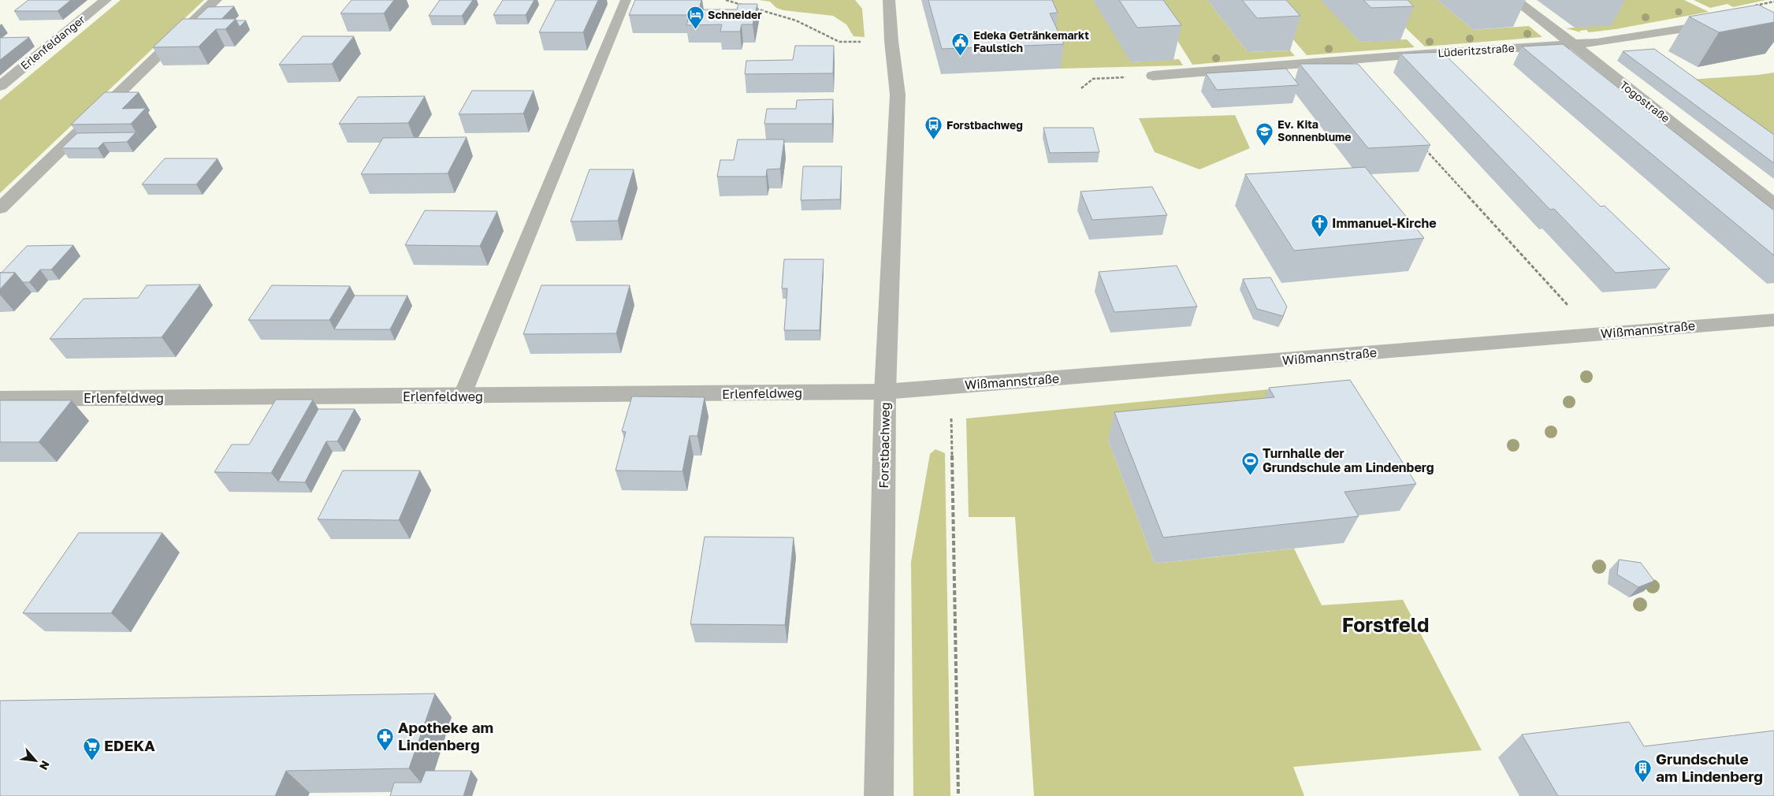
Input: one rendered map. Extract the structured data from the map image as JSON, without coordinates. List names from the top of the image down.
{
  "streets": {
    "street": [
      "Erlenfeldanger",
      "Lüderitzstraße",
      "Togostraße",
      "Wißmannstraße",
      "Erlenfeldweg",
      "Forstbachweg"
    ]
  },
  "crossings": [
    ["Lüderitzstraße", "Togostraße"],
    ["Wißmannstraße", "Erlenfeldweg"],
    ["Wißmannstraße", "Forstbachweg"],
    ["Erlenfeldweg", "Forstbachweg"]
  ],
  "districts": ["Forstfeld"],
  "places": {
    "hotel": ["Schneider"],
    "public building": ["Edeka Getränkemarkt Faulstich"],
    "bus stop": ["Forstbachweg"],
    "school or university": ["Ev. Kita Sonnenblume"],
    "church": ["Immanuel-Kirche"],
    "sports": ["Turnhalle der Grundschule am Lindenberg"],
    "pharmacy": ["Apotheke am Lindenberg"],
    "supermarket": ["EDEKA"],
    "building": ["Grundschule am Lindenberg"]
  },
  "north": "bottom right"
}
